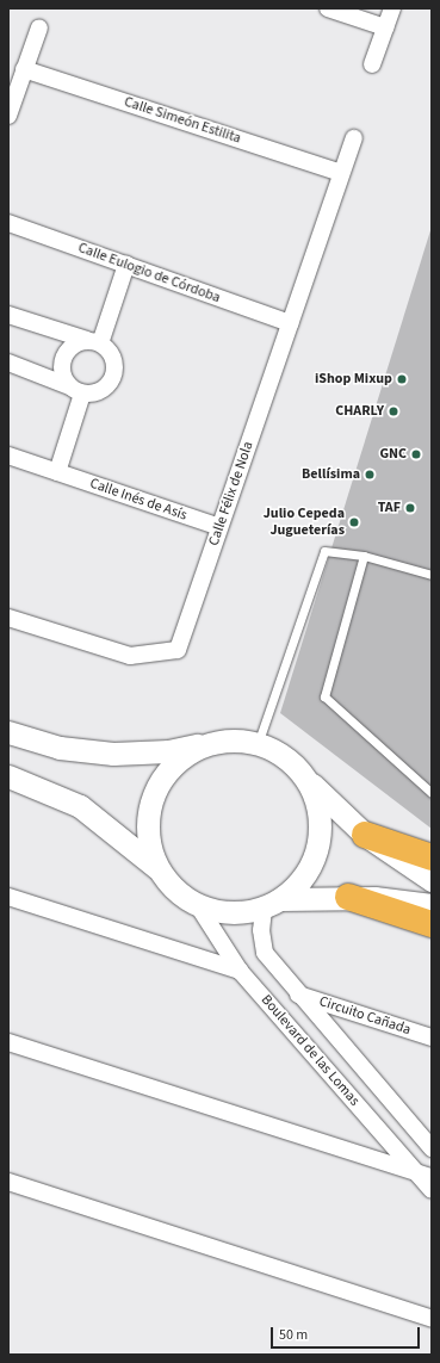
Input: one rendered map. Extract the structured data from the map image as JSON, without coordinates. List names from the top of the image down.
{
  "streets": {
    "street": [
      "Calle Simeón Estilita",
      "Calle Eulogio de Córdoba",
      "Calle Félix de Nola",
      "Calle Inés de Asís",
      "Circuito Cañada",
      "Boulevard de las Lomas"
    ]
  },
  "crossings": [
    ["Calle Simeón Estilita", "Calle Félix de Nola"],
    ["Calle Eulogio de Córdoba", "Calle Félix de Nola"],
    ["Calle Félix de Nola", "Calle Inés de Asís"],
    ["Circuito Cañada", "Boulevard de las Lomas"]
  ],
  "places": [
    "iShop Mixup",
    "CHARLY",
    "GNC",
    "Bellísima",
    "TAF",
    "Julio Cepeda Jugueterías"
  ],
  "scale_bar": "50 m"
}
